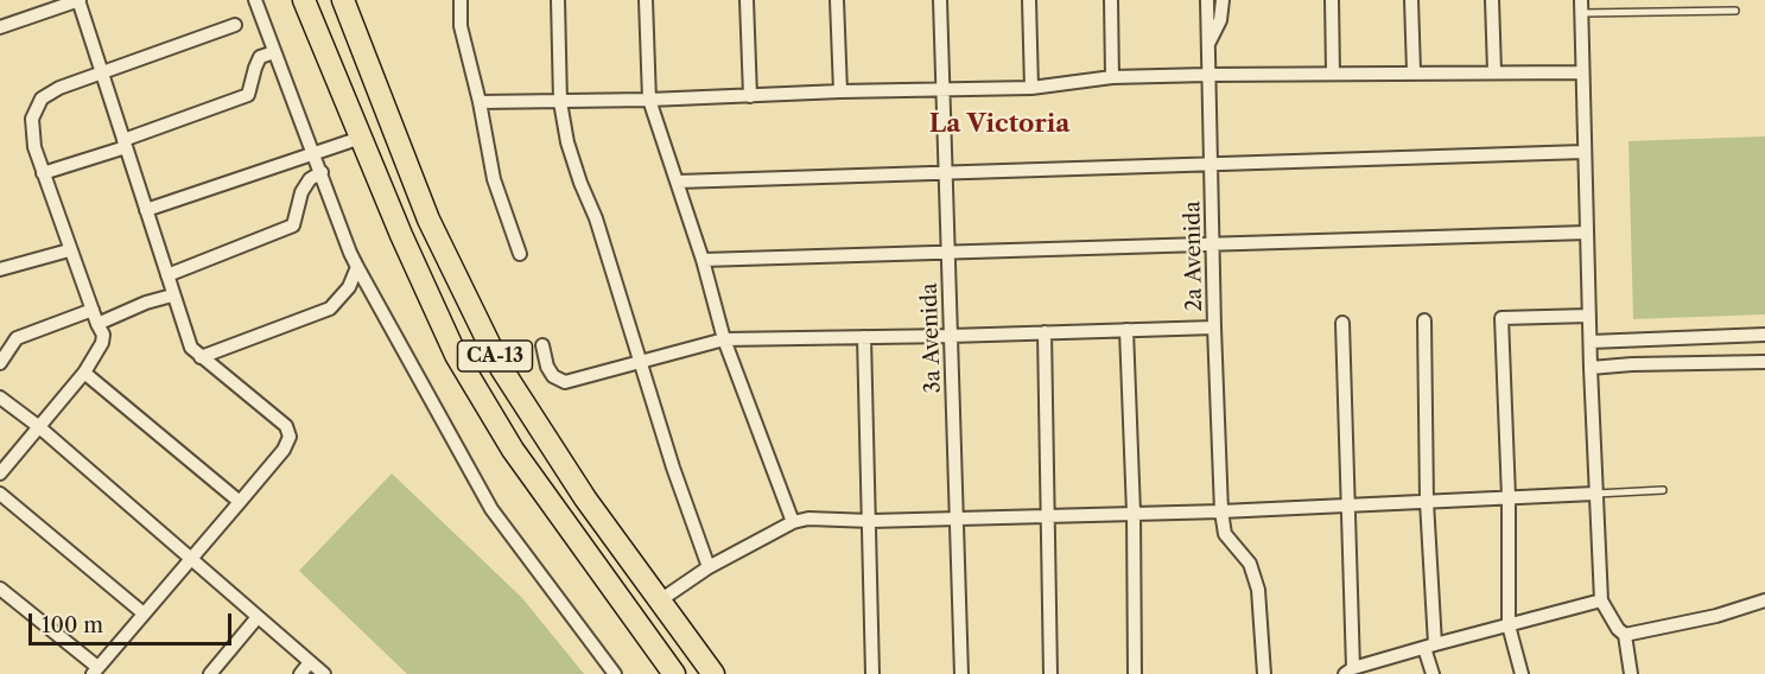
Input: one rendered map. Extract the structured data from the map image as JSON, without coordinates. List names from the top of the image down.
{
  "streets": {
    "highway": ["CA-13"],
    "street": ["2a Avenida", "3a Avenida"]
  },
  "districts": ["La Victoria"],
  "scale_bar": "100 m"
}
